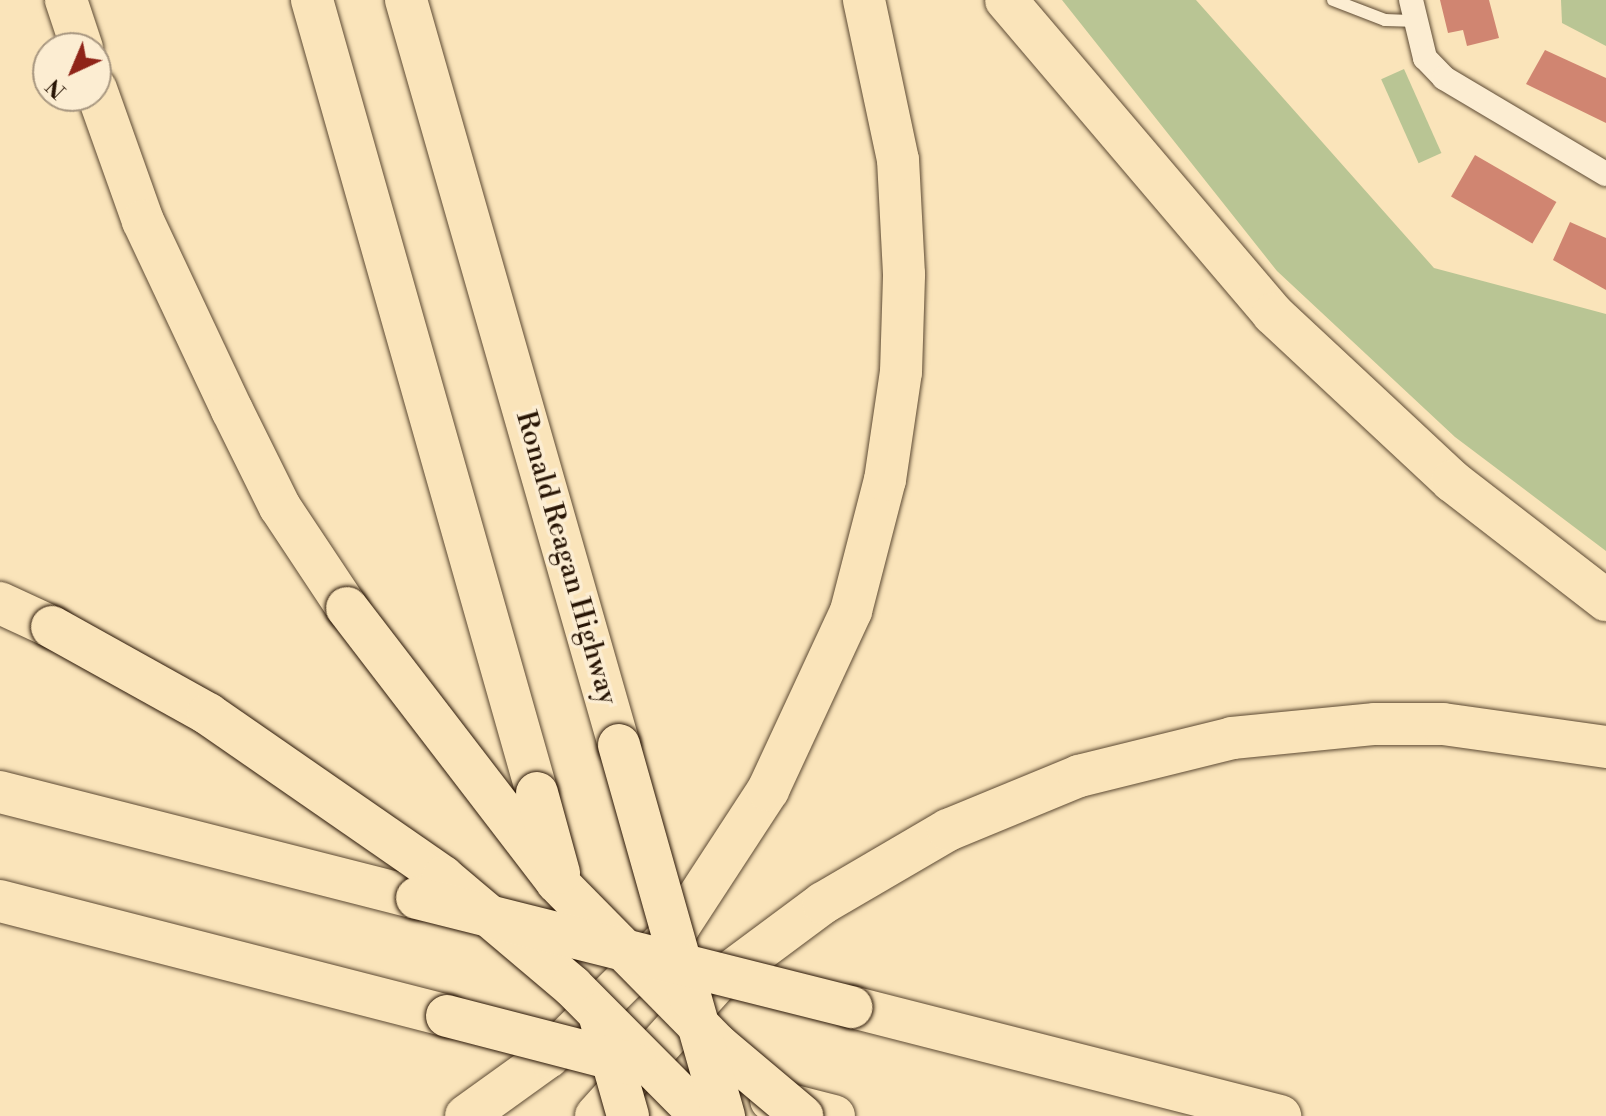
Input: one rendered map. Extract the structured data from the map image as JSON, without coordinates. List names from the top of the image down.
{
  "streets": {
    "highway": ["Ronald Reagan Highway"]
  },
  "north": "bottom left"
}
